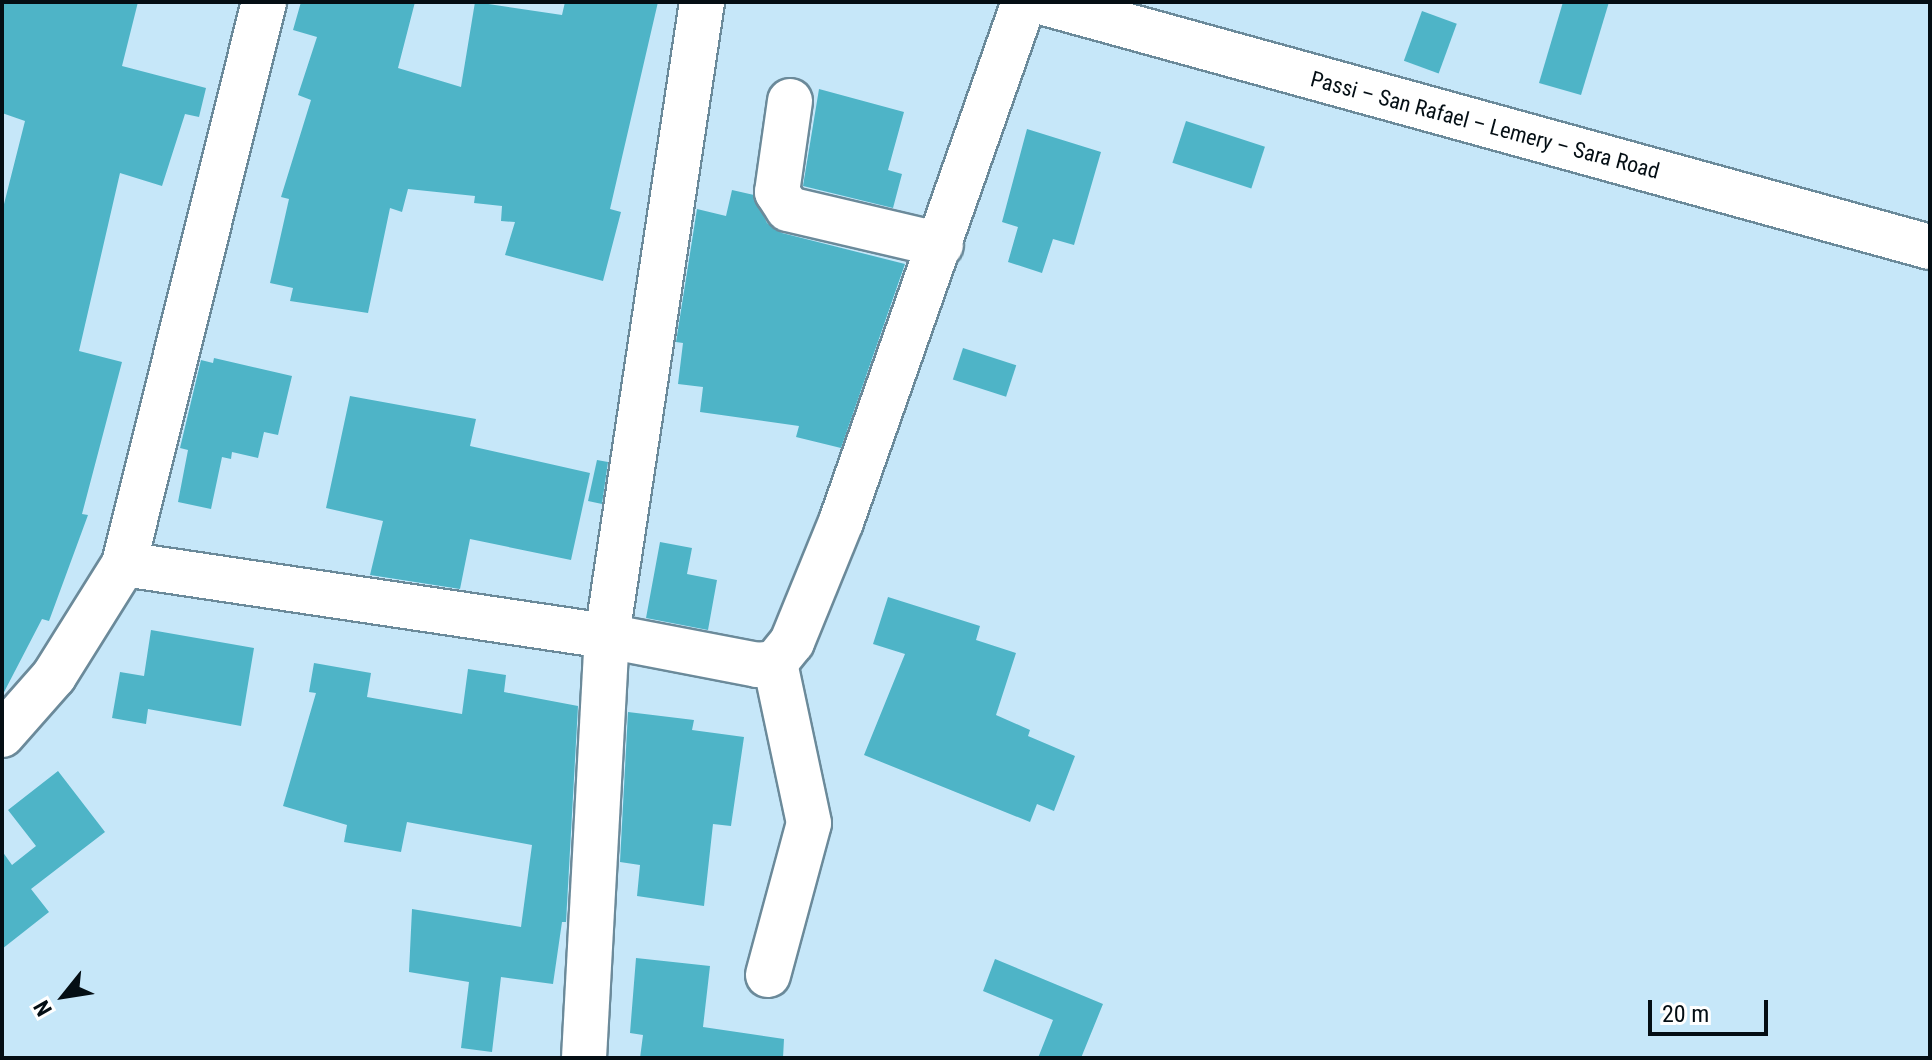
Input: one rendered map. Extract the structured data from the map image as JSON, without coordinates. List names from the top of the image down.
{
  "streets": {
    "street": ["Passi – San Rafael – Lemery – Sara Road"]
  },
  "scale_bar": "20 m",
  "north": "bottom left"
}
